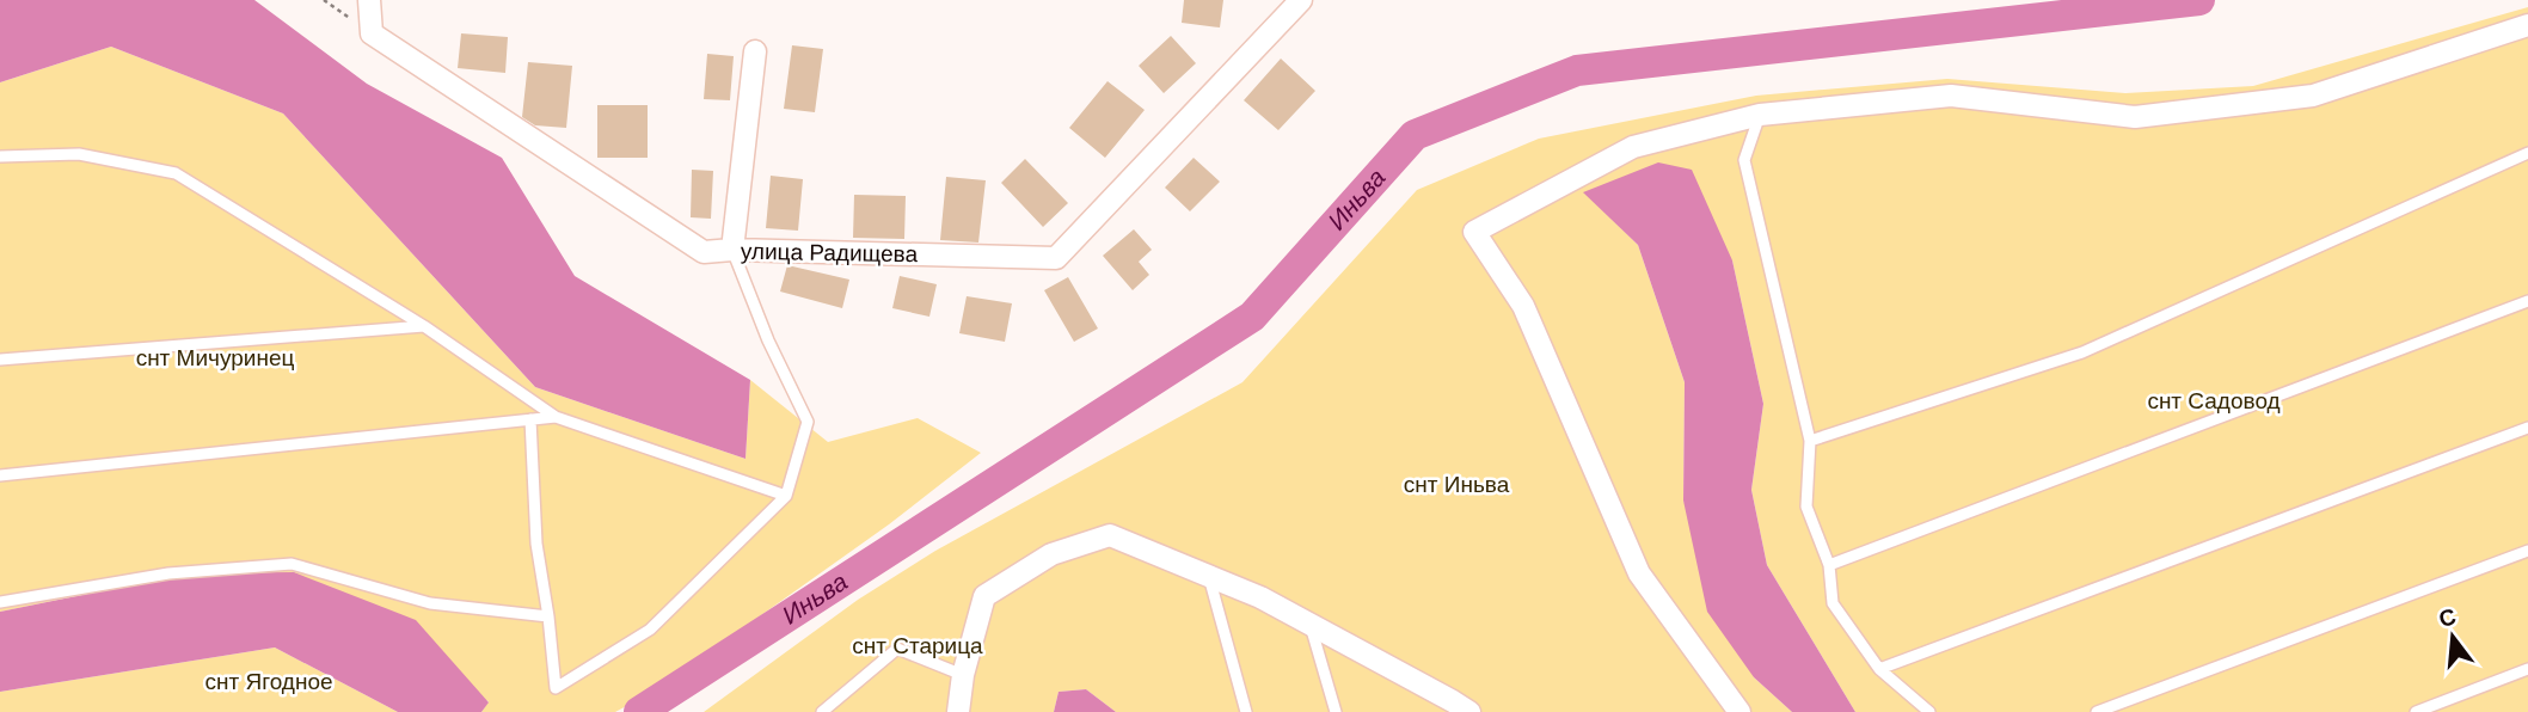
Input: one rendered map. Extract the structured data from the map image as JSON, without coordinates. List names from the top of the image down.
{
  "streets": {
    "street": ["улица Радищева"]
  },
  "water": ["Иньва"],
  "parks": [
    "снт Мичуринец",
    "снт Садовод",
    "снт Иньва",
    "снт Старица",
    "снт Ягодное"
  ],
  "north": "top"
}
